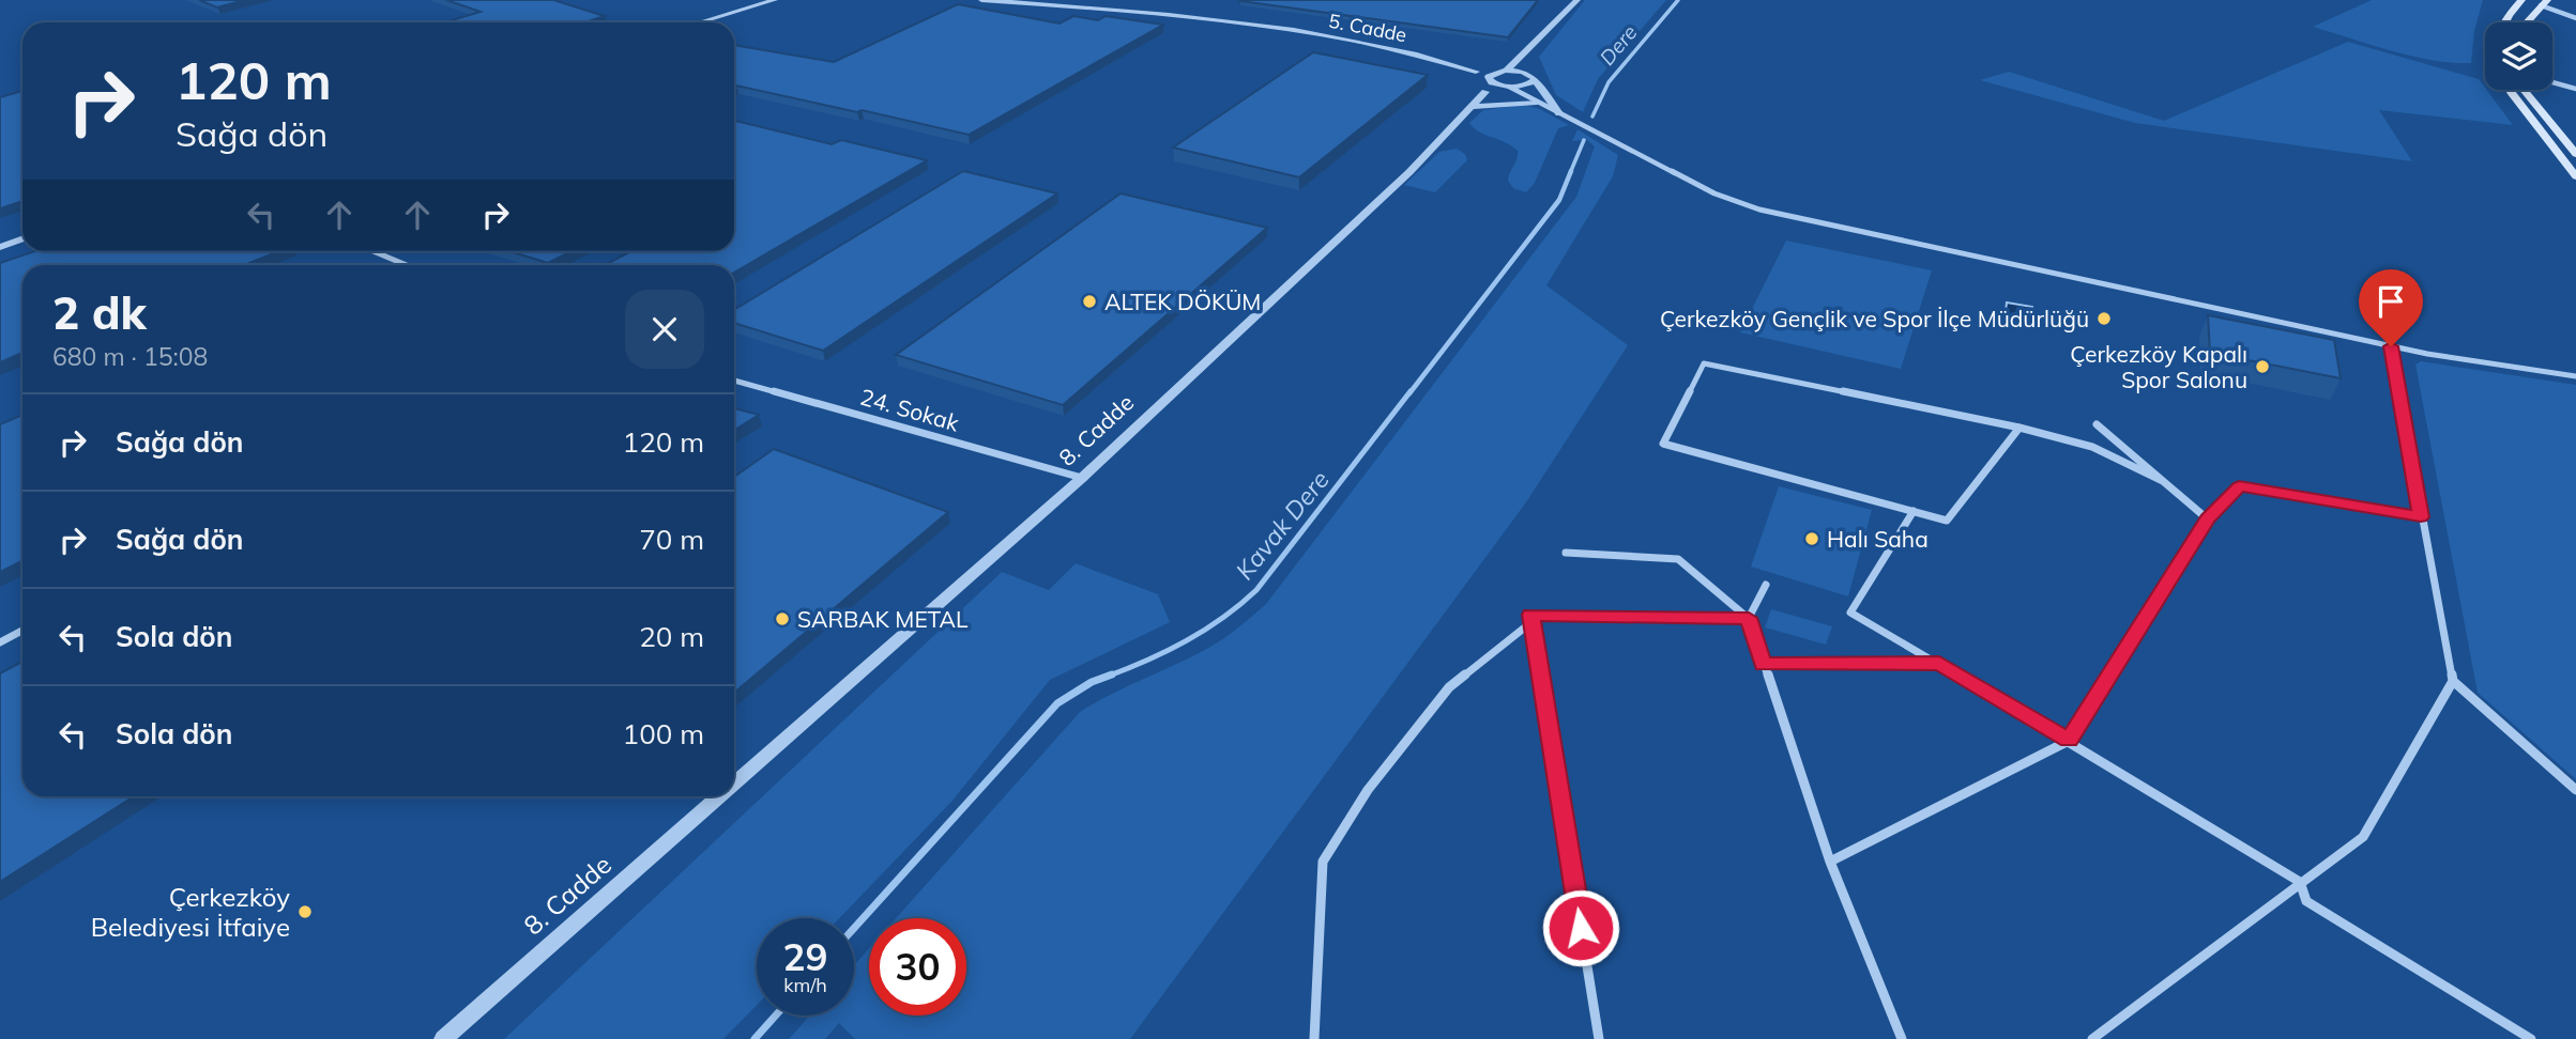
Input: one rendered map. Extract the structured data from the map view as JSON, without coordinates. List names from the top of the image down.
{
  "streets": {
    "street": ["5. Cadde", "24. Sokak", "8. Cadde"]
  },
  "crossings": [
    ["5. Cadde", "8. Cadde"],
    ["24. Sokak", "8. Cadde"]
  ],
  "water": ["Dere", "Kavak Dere"],
  "places": [
    "ALTEK DÖKÜM",
    "Çerkezköy Gençlik ve Spor İlçe Müdürlüğü",
    "Çerkezköy Kapalı Spor Salonu",
    "Halı Saha",
    "SARBAK METAL",
    "Çerkezköy Belediyesi İtfaiye"
  ],
  "page": {
    "turn": ["120 m", "Sağa dön"],
    "heading": ["2 dk", "680 m · 15:08"],
    "list": [
      {
        "name": "Sağa dön",
        "value": "120 m"
      },
      {
        "name": "Sağa dön",
        "value": "70 m"
      },
      {
        "name": "Sola dön",
        "value": "20 m"
      },
      {
        "name": "Sola dön",
        "value": "100 m"
      }
    ],
    "speed": "29 km/h",
    "limit": "30"
  }
}
